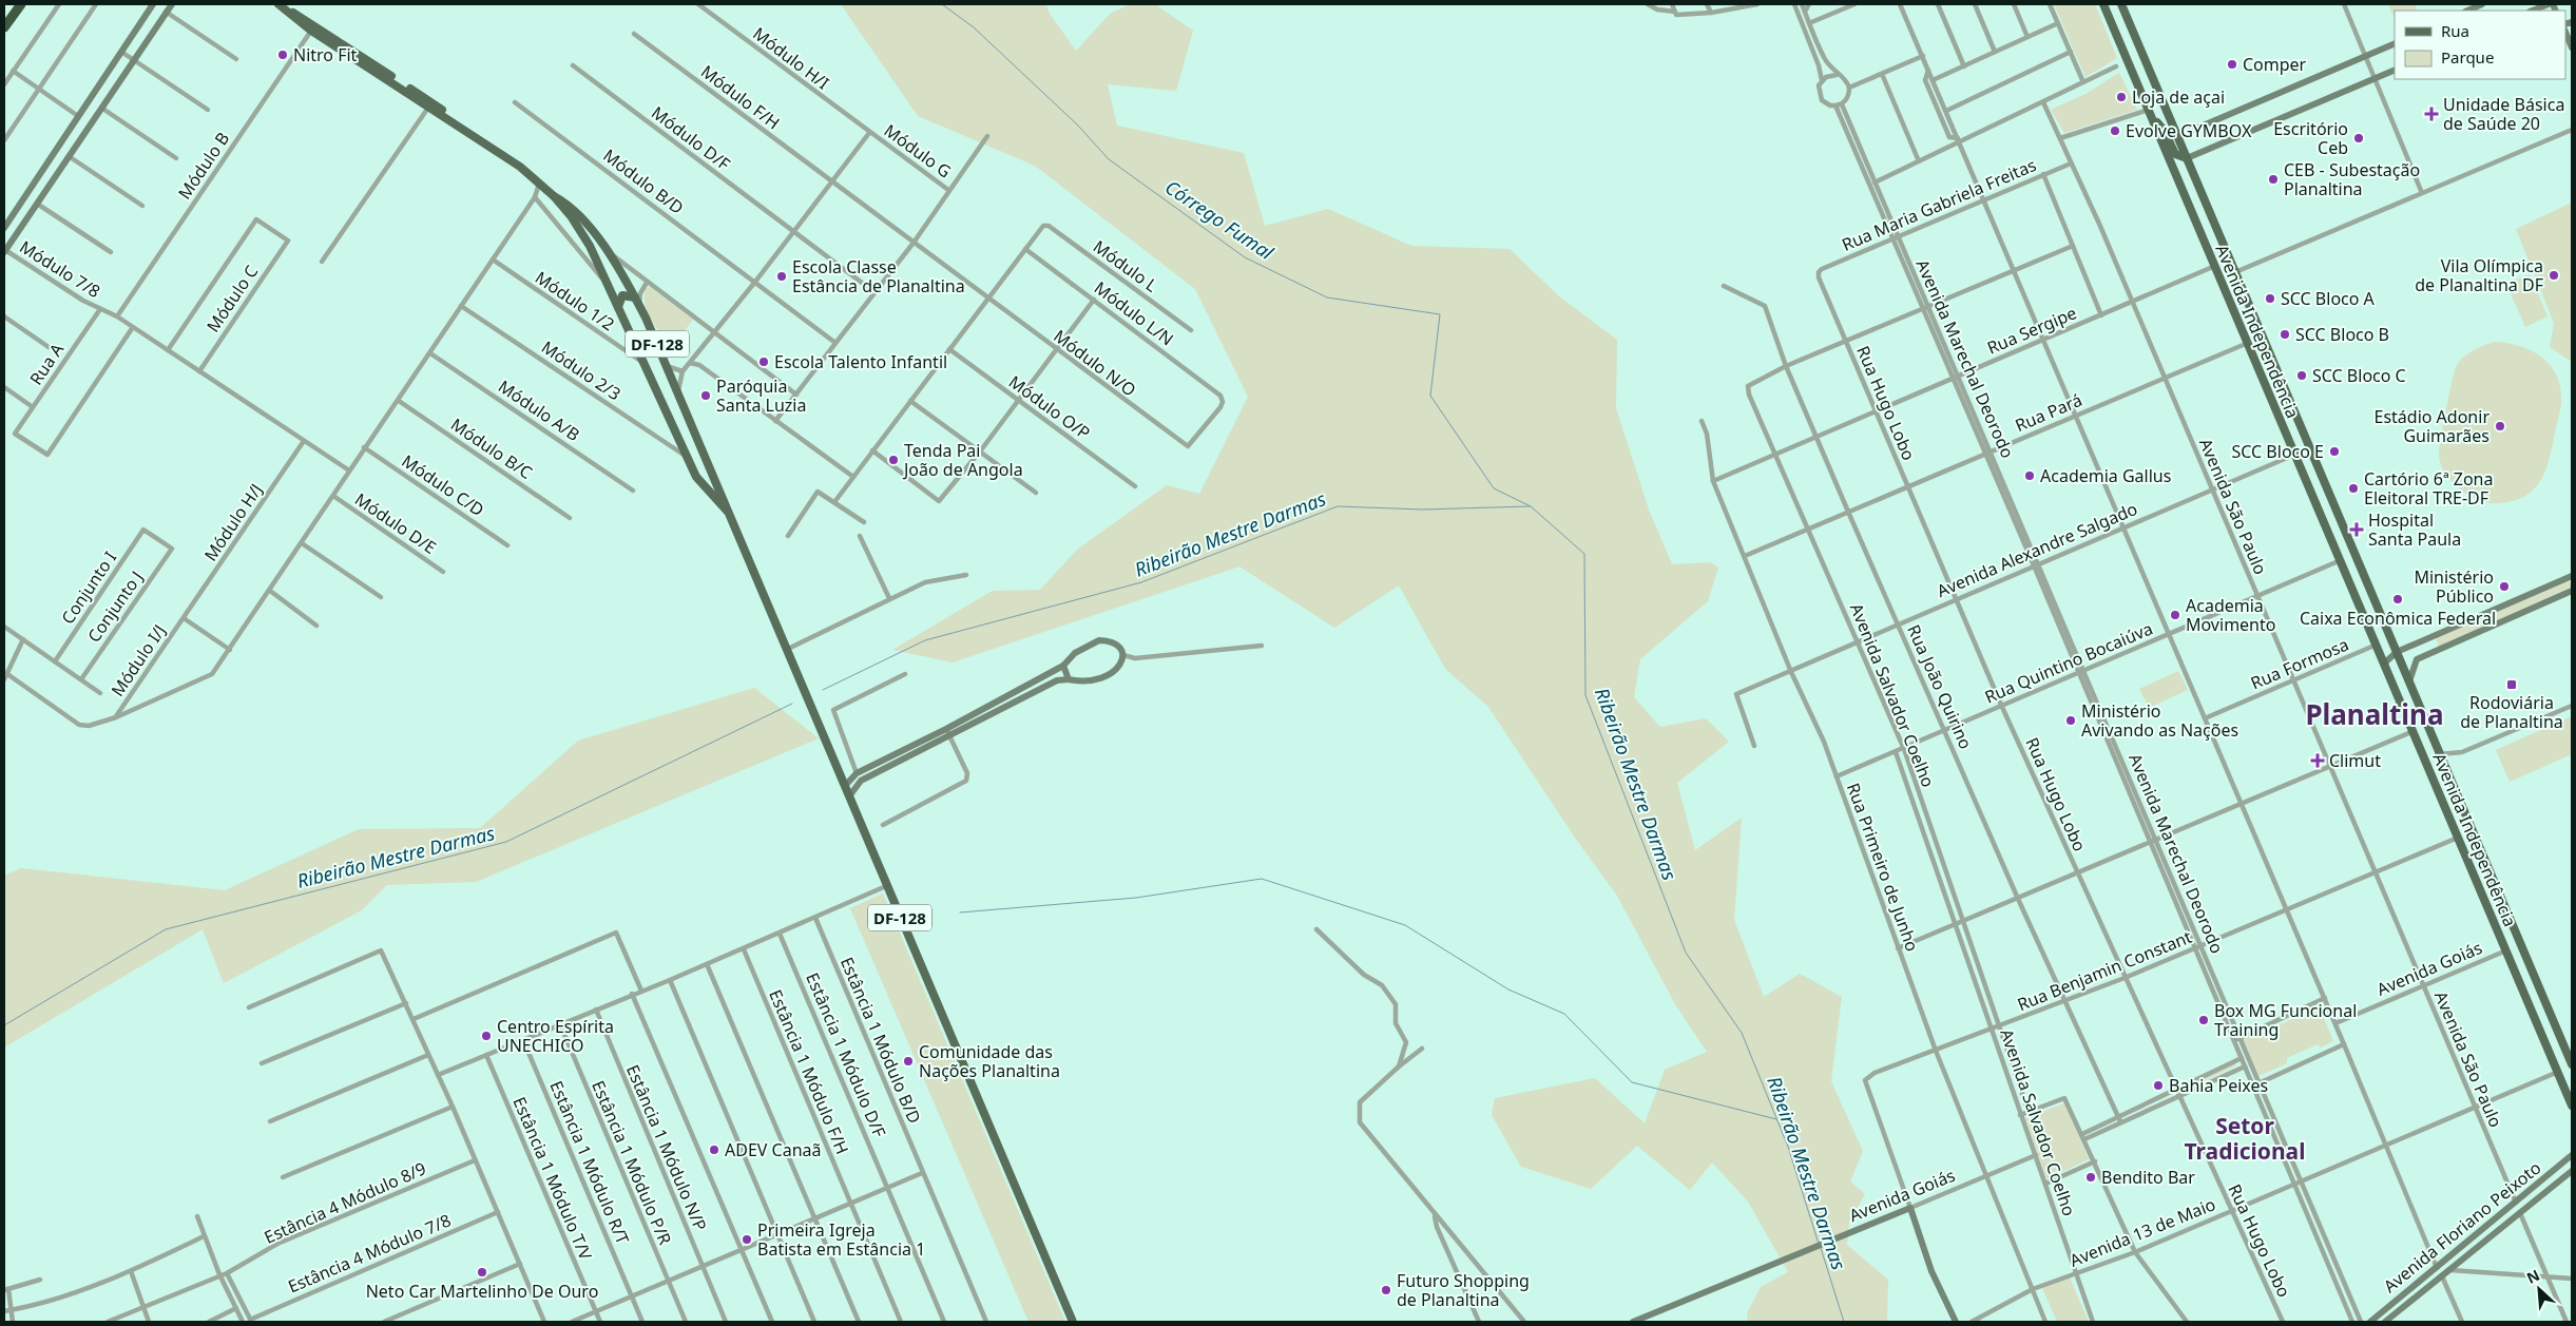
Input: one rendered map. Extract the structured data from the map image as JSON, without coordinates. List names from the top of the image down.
{
  "streets": {
    "main road": ["Avenida Independência", "DF-128"],
    "street": [
      "Módulo H/I",
      "Módulo F/H",
      "Módulo D/F",
      "Módulo G",
      "Módulo B",
      "Módulo B/D",
      "Rua Maria Gabriela Freitas",
      "Módulo L",
      "Módulo 7/8",
      "Módulo C",
      "Módulo 1/2",
      "Módulo L/N",
      "Rua Sergipe",
      "Avenida Marechal Deorodo",
      "Módulo N/O",
      "Rua A",
      "Módulo 2/3",
      "Rua Hugo Lobo",
      "Módulo O/P",
      "Módulo A/B",
      "Rua Pará",
      "Módulo B/C",
      "Módulo C/D",
      "Avenida São Paulo",
      "Módulo H/J",
      "Módulo D/E",
      "Avenida Alexandre Salgado",
      "Conjunto I",
      "Conjunto J",
      "Módulo I/J",
      "Rua Quintino Bocaiúva",
      "Rua Formosa",
      "Rua João Quirino",
      "Avenida Salvador Coelho",
      "Rua Primeiro de Junho",
      "Avenida Goiás",
      "Rua Benjamin Constant",
      "Estância 1 Módulo B/D",
      "Estância 1 Módulo D/F",
      "Estância 1 Módulo F/H",
      "Estância 1 Módulo N/P",
      "Estância 1 Módulo R/T",
      "Estância 1 Módulo P/R",
      "Estância 1 Módulo T/V",
      "Estância 4 Módulo 8/9",
      "Avenida Floriano Peixoto",
      "Avenida 13 de Maio",
      "Estância 4 Módulo 7/8"
    ]
  },
  "crossings": [
    ["Módulo H/I", "Módulo G"],
    ["Módulo B", "Módulo 7/8"],
    ["Módulo B", "DF-128"],
    ["Rua Maria Gabriela Freitas", "Avenida Marechal Deorodo"],
    ["Rua Maria Gabriela Freitas", "Rua Hugo Lobo"],
    ["Rua Maria Gabriela Freitas", "Avenida São Paulo"],
    ["Módulo L", "Módulo L/N"],
    ["Módulo 7/8", "Módulo C"],
    ["Módulo 7/8", "Rua A"],
    ["Módulo 7/8", "Módulo H/J"],
    ["Módulo 1/2", "DF-128"],
    ["Módulo L/N", "Módulo N/O"],
    ["Rua Sergipe", "Avenida Independência"],
    ["Rua Sergipe", "Avenida Marechal Deorodo"],
    ["Rua Sergipe", "Rua Hugo Lobo"],
    ["Rua Sergipe", "Avenida São Paulo"],
    ["Rua Sergipe", "Rua João Quirino"],
    ["Rua Sergipe", "Avenida Salvador Coelho"],
    ["Rua Sergipe", "Rua Primeiro de Junho"],
    ["Avenida Independência", "Rua Pará"],
    ["Avenida Independência", "Avenida Alexandre Salgado"],
    ["Avenida Independência", "Rua Quintino Bocaiúva"],
    ["Avenida Independência", "Rua Formosa"],
    ["Avenida Independência", "Avenida Goiás"],
    ["Avenida Independência", "Rua Benjamin Constant"],
    ["Avenida Independência", "Avenida 13 de Maio"],
    ["DF-128", "Módulo 2/3"],
    ["Avenida Marechal Deorodo", "Rua Pará"],
    ["Avenida Marechal Deorodo", "Avenida Alexandre Salgado"],
    ["Avenida Marechal Deorodo", "Rua Quintino Bocaiúva"],
    ["Avenida Marechal Deorodo", "Rua Benjamin Constant"],
    ["Avenida Marechal Deorodo", "Avenida 13 de Maio"],
    ["Rua Hugo Lobo", "Rua Pará"],
    ["Rua Hugo Lobo", "Avenida Alexandre Salgado"],
    ["Rua Hugo Lobo", "Rua Quintino Bocaiúva"],
    ["Rua Hugo Lobo", "Rua Benjamin Constant"],
    ["Rua Hugo Lobo", "Avenida 13 de Maio"],
    ["Rua Pará", "Avenida São Paulo"],
    ["Rua Pará", "Rua João Quirino"],
    ["Rua Pará", "Avenida Salvador Coelho"],
    ["Rua Pará", "Rua Primeiro de Junho"],
    ["Avenida São Paulo", "Avenida Alexandre Salgado"],
    ["Avenida São Paulo", "Rua Quintino Bocaiúva"],
    ["Avenida São Paulo", "Rua Formosa"],
    ["Avenida São Paulo", "Avenida Goiás"],
    ["Avenida São Paulo", "Rua Benjamin Constant"],
    ["Avenida São Paulo", "Avenida Floriano Peixoto"],
    ["Avenida São Paulo", "Avenida 13 de Maio"],
    ["Módulo H/J", "Módulo I/J"],
    ["Avenida Alexandre Salgado", "Rua João Quirino"],
    ["Avenida Alexandre Salgado", "Avenida Salvador Coelho"],
    ["Avenida Alexandre Salgado", "Rua Primeiro de Junho"],
    ["Conjunto I", "Conjunto J"],
    ["Rua Quintino Bocaiúva", "Rua João Quirino"],
    ["Rua Quintino Bocaiúva", "Avenida Salvador Coelho"],
    ["Rua Quintino Bocaiúva", "Rua Primeiro de Junho"],
    ["Rua João Quirino", "Avenida Salvador Coelho"],
    ["Rua João Quirino", "Rua Benjamin Constant"],
    ["Avenida Salvador Coelho", "Avenida Goiás"],
    ["Avenida Salvador Coelho", "Rua Benjamin Constant"],
    ["Avenida Salvador Coelho", "Avenida 13 de Maio"],
    ["Rua Primeiro de Junho", "Avenida Goiás"],
    ["Rua Primeiro de Junho", "Rua Benjamin Constant"],
    ["Rua Primeiro de Junho", "Avenida 13 de Maio"],
    ["Avenida Goiás", "Rua Benjamin Constant"]
  ],
  "districts": ["Planaltina", "Setor Tradicional"],
  "water": ["Córrego Fumal", "Ribeirão Mestre Darmas"],
  "places": {
    "other": [
      "Nitro Fit",
      "Comper",
      "Loja de açai",
      "Evolve GYMBOX",
      "Escritório Ceb",
      "CEB - Subestação Planaltina",
      "Vila Olímpica de Planaltina DF",
      "Escola Classe Estância de Planaltina",
      "SCC Bloco A",
      "SCC Bloco B",
      "Escola Talento Infantil",
      "SCC Bloco C",
      "Paróquia Santa Luzia",
      "Estádio Adonir Guimarães",
      "SCC Bloco E",
      "Tenda Pai João de Angola",
      "Academia Gallus",
      "Cartório 6ª Zona Eleitoral TRE-DF",
      "Ministério Público",
      "Caixa Econômica Federal",
      "Academia Movimento",
      "Ministério Avivando as Nações",
      "Box MG Funcional Training",
      "Centro Espírita UNECHICO",
      "Comunidade das Nações Planaltina",
      "Bahia Peixes",
      "ADEV Canaã",
      "Bendito Bar",
      "Primeira Igreja Batista em Estância 1",
      "Neto Car Martelinho De Ouro",
      "Futuro Shopping de Planaltina"
    ],
    "health": ["Unidade Básica de Saúde 20", "Hospital Santa Paula", "Climut"],
    "transit": ["Rodoviária de Planaltina"]
  },
  "legend": ["Rua", "Parque"],
  "north": "top left"
}
